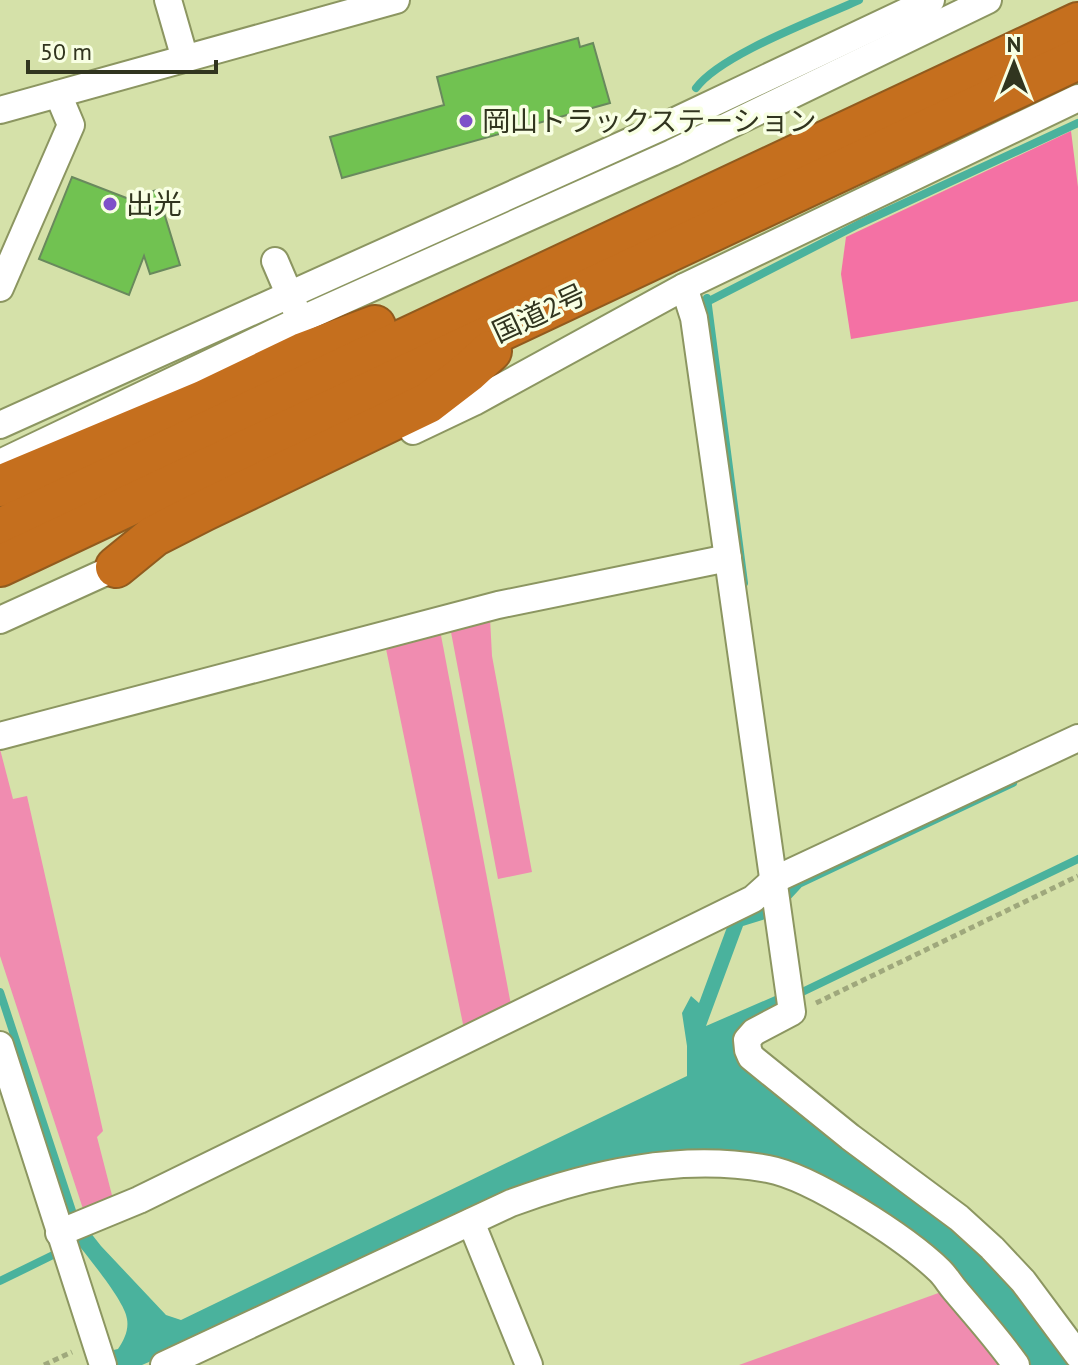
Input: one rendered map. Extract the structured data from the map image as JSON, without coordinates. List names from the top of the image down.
{
  "streets": {
    "highway": ["国道2号"]
  },
  "places": ["岡山トラックステーション", "出光"],
  "scale_bar": "50 m",
  "north": "top"
}
